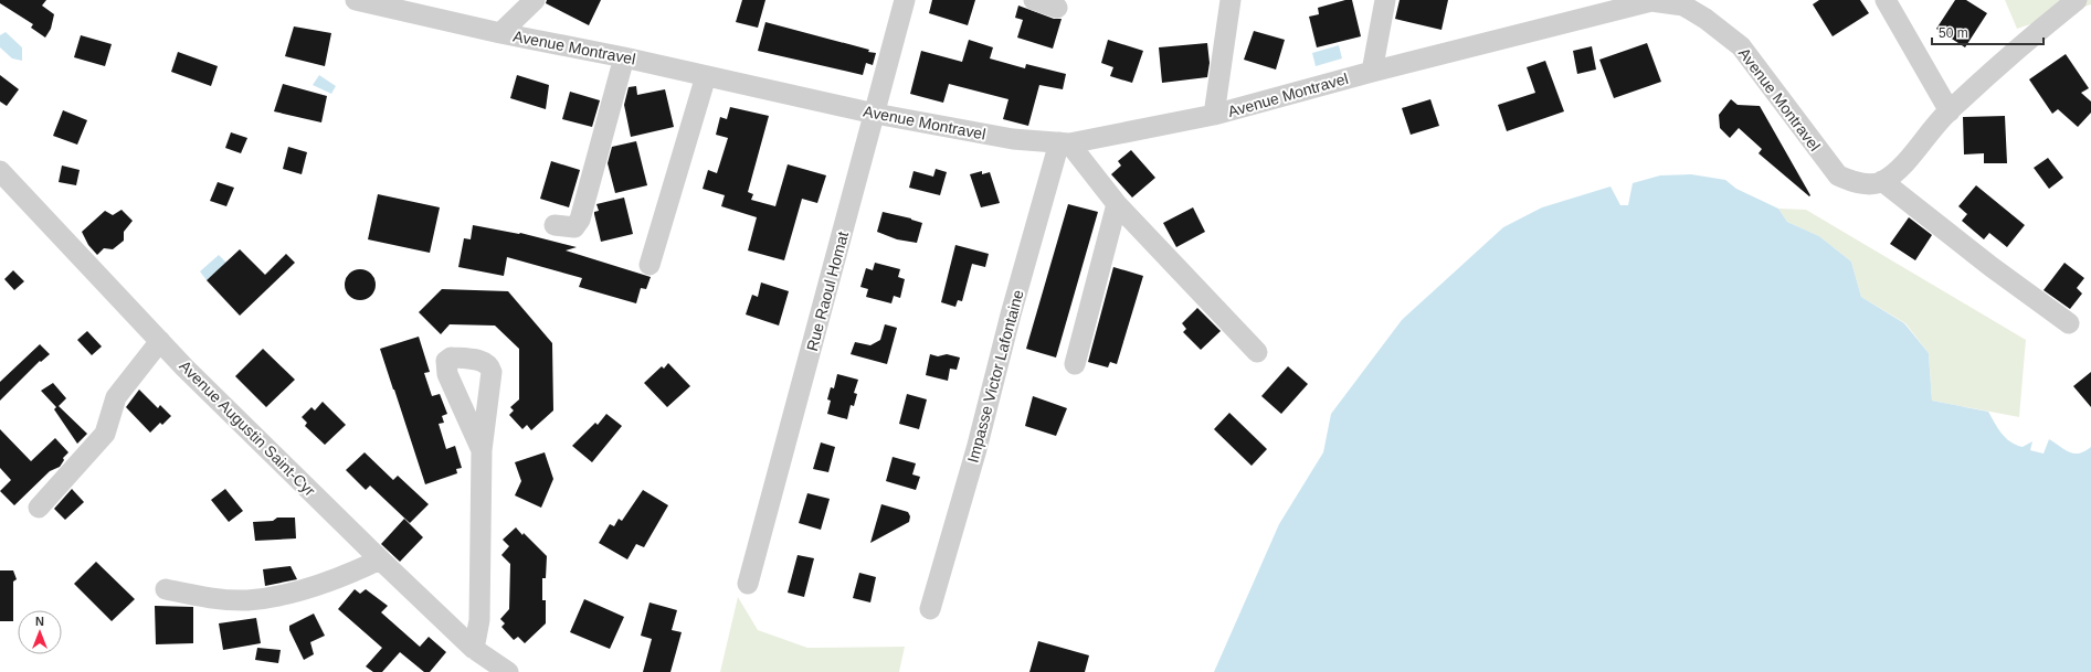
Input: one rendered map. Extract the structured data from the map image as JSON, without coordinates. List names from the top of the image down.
{
  "streets": {
    "street": [
      "Avenue Montravel",
      "Rue Raoul Homat",
      "Impasse Victor Lafontaine",
      "Avenue Augustin Saint-Cyr"
    ]
  },
  "crossings": [
    ["Avenue Montravel", "Rue Raoul Homat"],
    ["Avenue Montravel", "Impasse Victor Lafontaine"]
  ],
  "scale_bar": "50 m",
  "north": "top"
}
